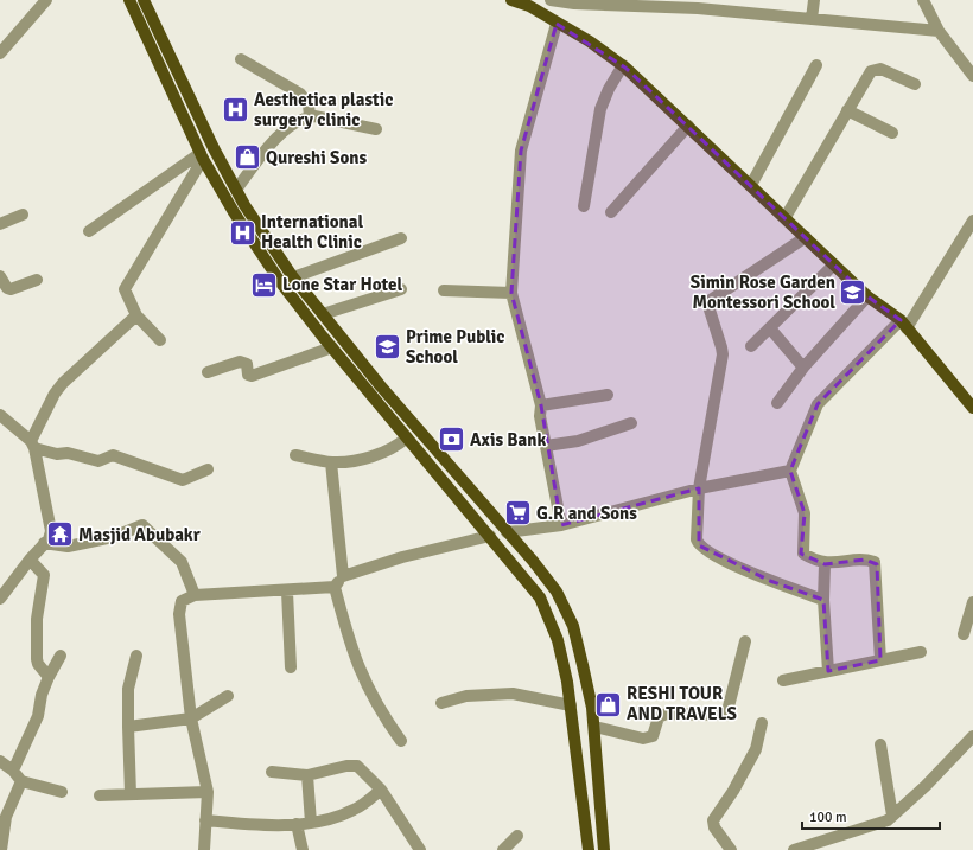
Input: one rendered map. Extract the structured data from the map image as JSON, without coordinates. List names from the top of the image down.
{
  "places": {
    "hospital": ["Aesthetica plastic surgery clinic", "International Health Clinic"],
    "shop": ["Qureshi Sons", "RESHI TOUR AND TRAVELS"],
    "hotel": ["Lone Star Hotel"],
    "school or university": ["Simin Rose Garden Montessori School", "Prime Public School"],
    "bank": ["Axis Bank"],
    "supermarket": ["G.R and Sons"],
    "temple": ["Masjid Abubakr"]
  },
  "scale_bar": "100 m"
}
